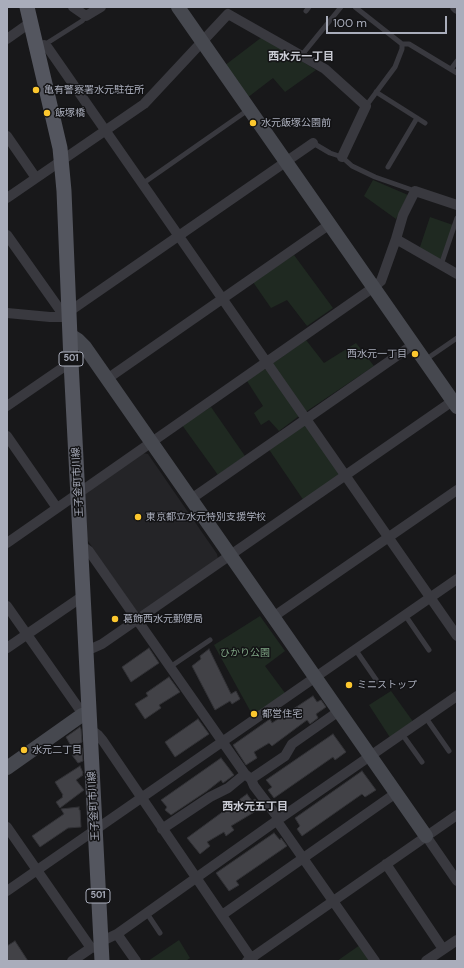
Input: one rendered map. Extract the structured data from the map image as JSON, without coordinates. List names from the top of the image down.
{
  "streets": {
    "main road": ["501", "王子金町市川線"]
  },
  "districts": ["西水元一丁目", "西水元五丁目"],
  "parks": ["ひかり公園"],
  "places": [
    "亀有警察署水元駐在所",
    "飯塚橋",
    "水元飯塚公園前",
    "西水元一丁目",
    "東京都立水元特別支援学校",
    "葛飾西水元郵便局",
    "ミニストップ",
    "都営住宅",
    "水元二丁目"
  ],
  "scale_bar": "100 m"
}
